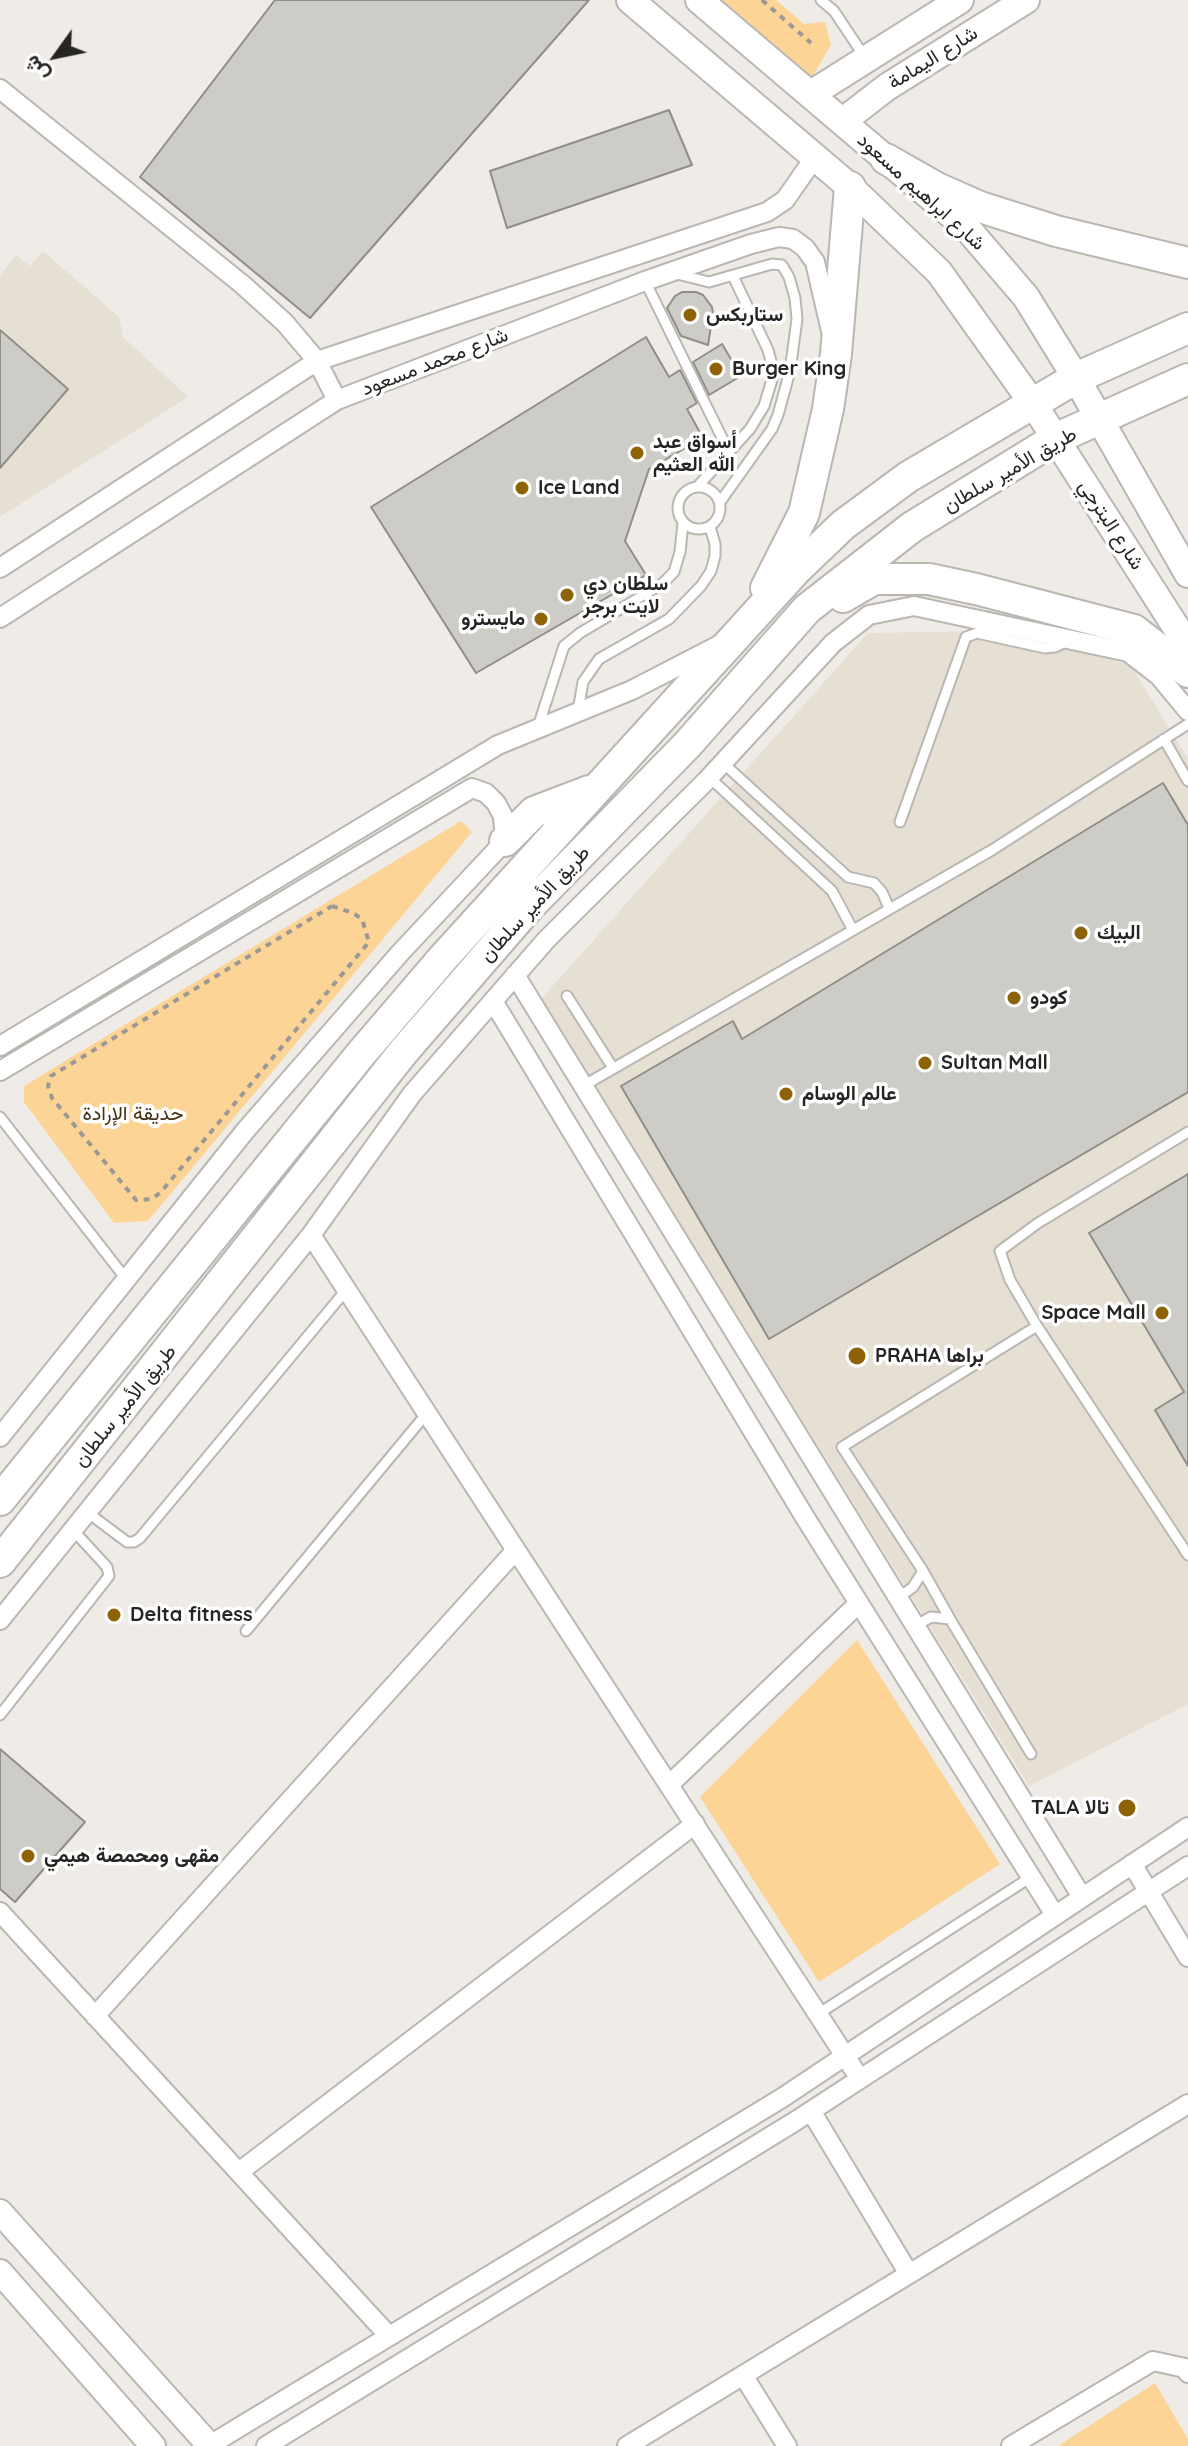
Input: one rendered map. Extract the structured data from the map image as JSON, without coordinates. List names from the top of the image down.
{
  "streets": {
    "main road": [
      "شارع اليمامة",
      "شارع ابراهيم مسعود",
      "طريق الأمير سلطان",
      "شارع البترجي"
    ],
    "street": ["شارع محمد مسعود"]
  },
  "crossings": [
    ["شارع اليمامة", "شارع ابراهيم مسعود"],
    ["شارع ابراهيم مسعود", "طريق الأمير سلطان"],
    ["شارع ابراهيم مسعود", "شارع البترجي"],
    ["طريق الأمير سلطان", "شارع البترجي"]
  ],
  "parks": ["حديقة الإرادة"],
  "places": [
    "ستاربكس",
    "Burger King",
    "أسواق عبد الله العثيم",
    "Ice Land",
    "سلطان دي لايت برجر",
    "مايسترو",
    "البيك",
    "كودو",
    "Sultan Mall",
    "عالم الوسام",
    "Space Mall",
    "PRAHA براها",
    "Delta fitness",
    "TALA تالا",
    "مقهى ومحمصة هيمي"
  ],
  "north": "bottom left"
}
